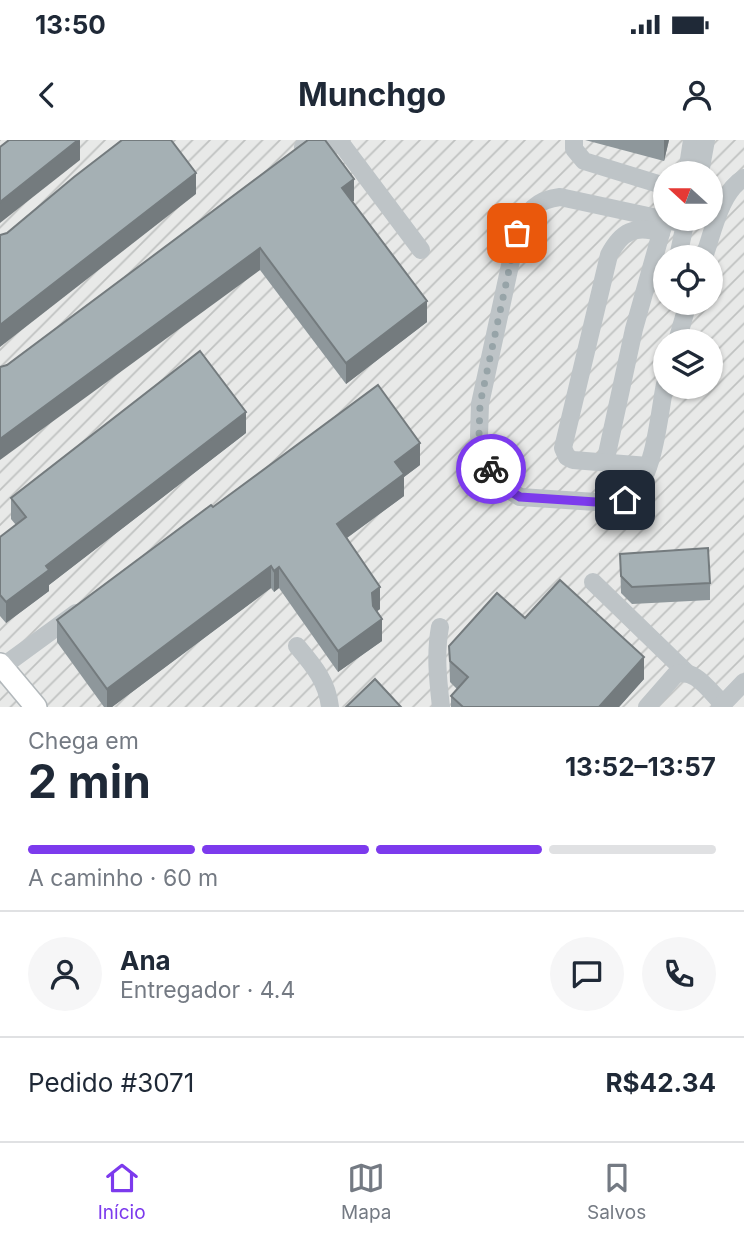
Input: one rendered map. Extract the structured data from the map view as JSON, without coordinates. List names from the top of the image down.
{
  "north": "left",
  "page": {
    "status": "13:50",
    "header": "Munchgo",
    "heading": ["2 min", "Chega em", "13:52–13:57"],
    "panel": [
      "Ana",
      "Entregador · 4.4",
      "Pedido #3071",
      "R$42.34"
    ],
    "bar": "A caminho · 60 m",
    "tabs": ["Início", "Mapa", "Salvos"]
  }
}
